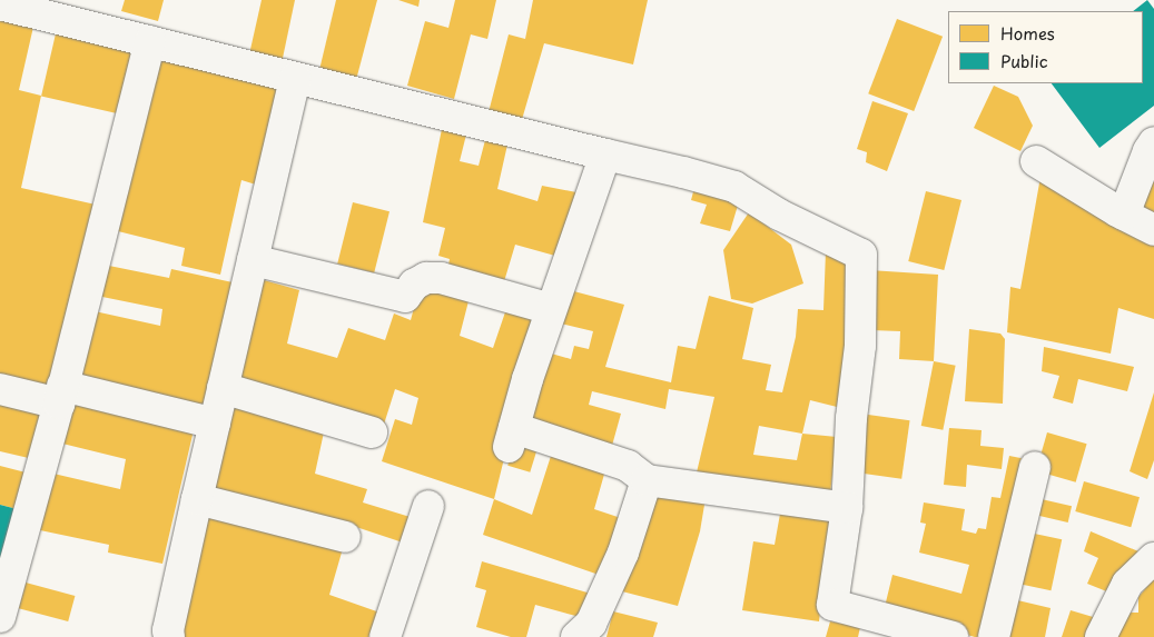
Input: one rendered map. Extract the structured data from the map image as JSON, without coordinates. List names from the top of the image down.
{
  "legend": ["Homes", "Public"]
}
